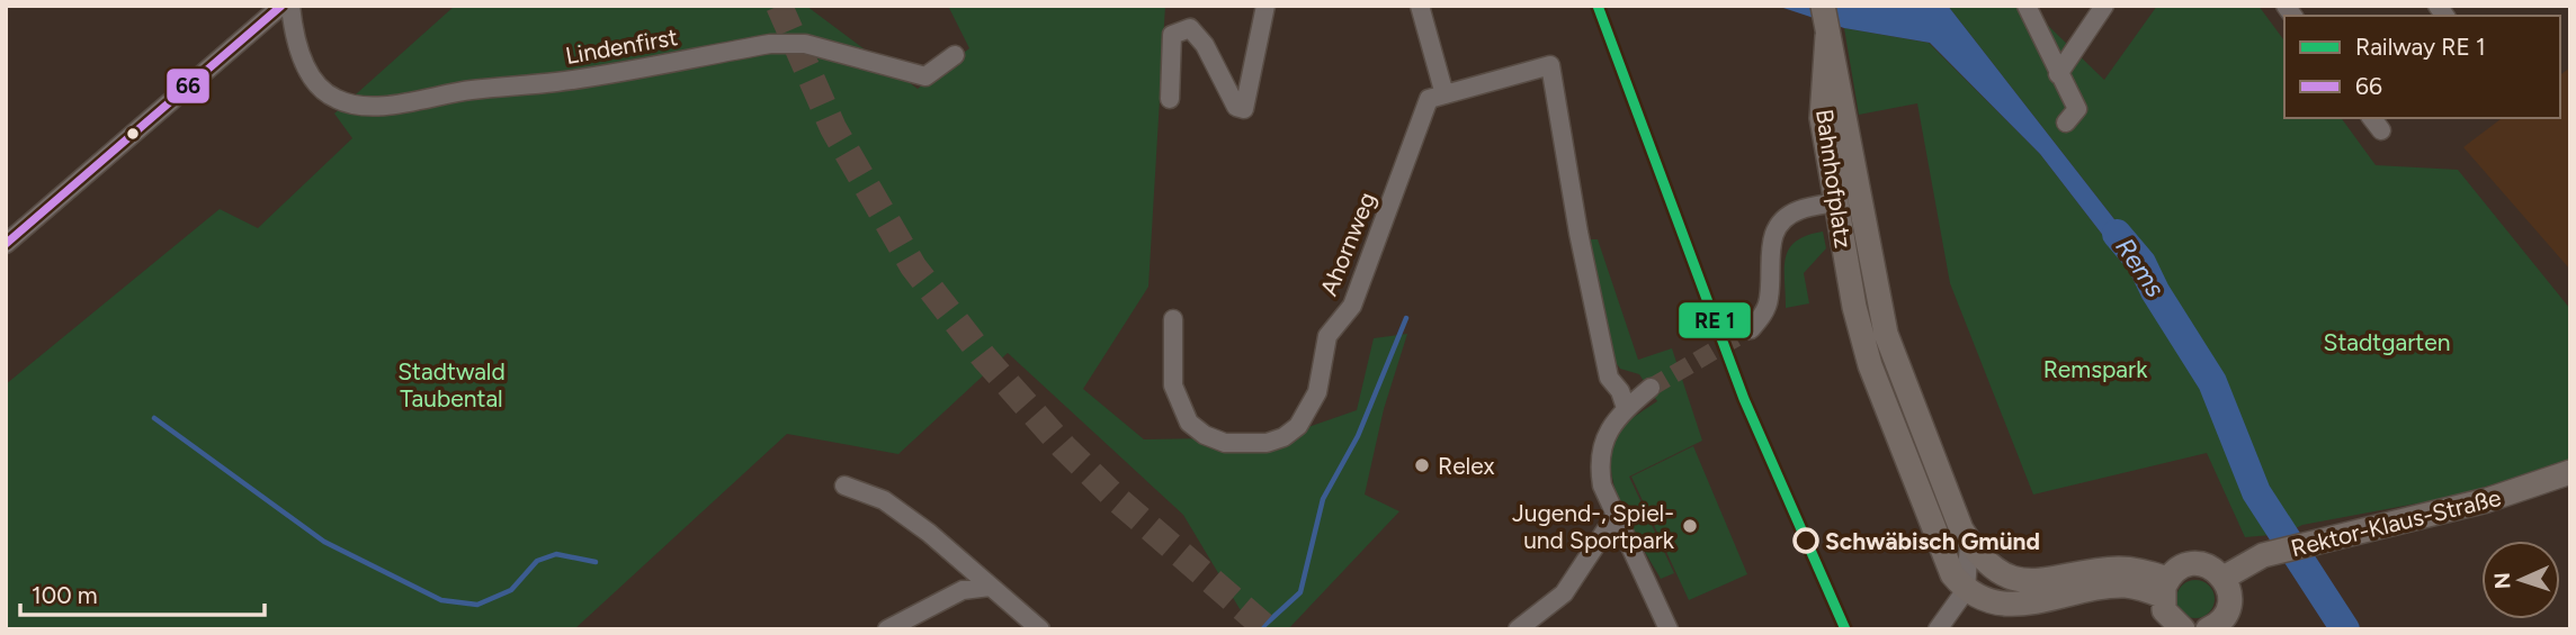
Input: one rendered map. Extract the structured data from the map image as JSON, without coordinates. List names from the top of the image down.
{
  "streets": {
    "main road": ["Bahnhofplatz", "Rektor-Klaus-Straße"],
    "street": ["Lindenfirst", "Ahornweg"]
  },
  "water": ["Rems"],
  "parks": ["Stadtgarten", "Remspark", "Stadtwald Taubental"],
  "places": ["Relex", "Jugend-, Spiel- und Sportpark", "Schwäbisch Gmünd"],
  "lines": ["transit line 66"],
  "legend": ["Railway RE 1", "66"],
  "scale_bar": "100 m",
  "north": "left"
}
